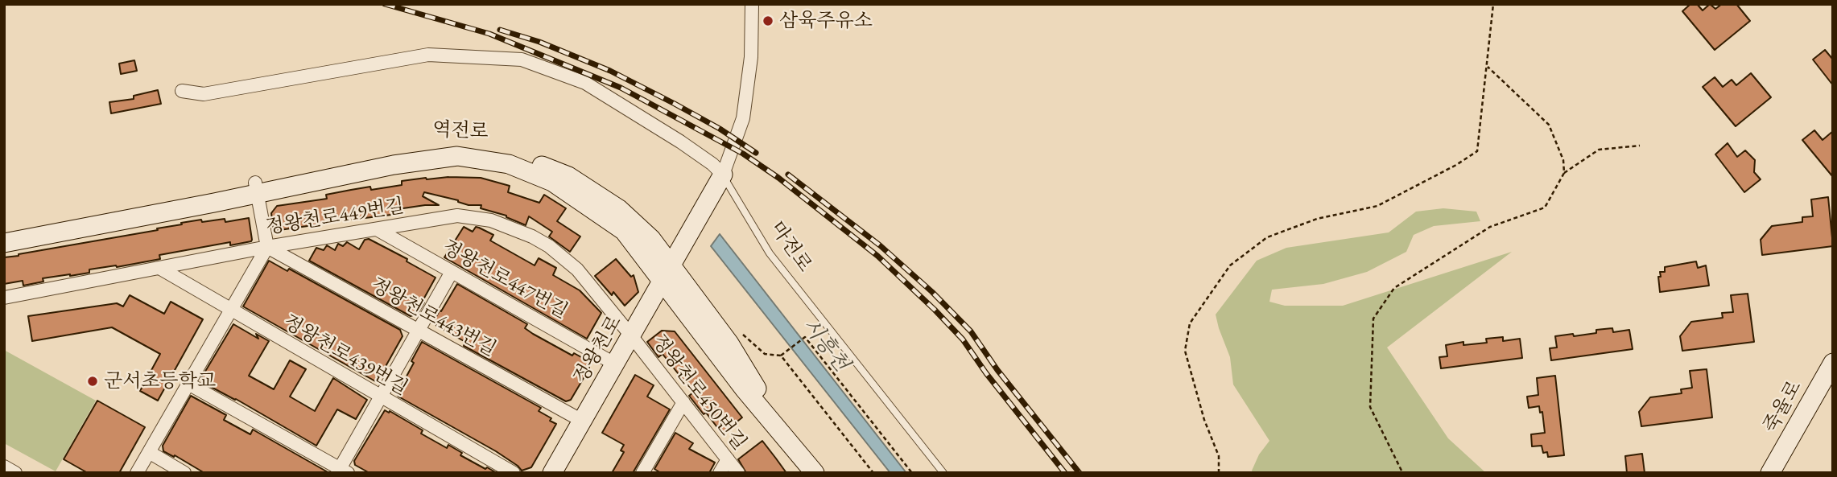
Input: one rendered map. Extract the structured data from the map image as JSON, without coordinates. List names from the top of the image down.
{
  "streets": {
    "main road": ["역전로", "정왕천로", "죽율로"],
    "street": [
      "정왕천로449번길",
      "정왕천로447번길",
      "정왕천로443번길",
      "정왕천로439번길",
      "정왕천로450번길"
    ],
    "lane": ["마전로"]
  },
  "crossings": [
    ["역전로", "정왕천로"],
    ["정왕천로449번길", "정왕천로447번길"],
    ["정왕천로449번길", "정왕천로443번길"],
    ["정왕천로449번길", "정왕천로"],
    ["정왕천로449번길", "정왕천로439번길"],
    ["정왕천로449번길", "정왕천로450번길"],
    ["마전로", "정왕천로"],
    ["정왕천로447번길", "정왕천로"],
    ["정왕천로443번길", "정왕천로"],
    ["정왕천로", "정왕천로450번길"]
  ],
  "water": ["시흥천"],
  "places": ["삼육주유소", "군서초등학교"]
}
